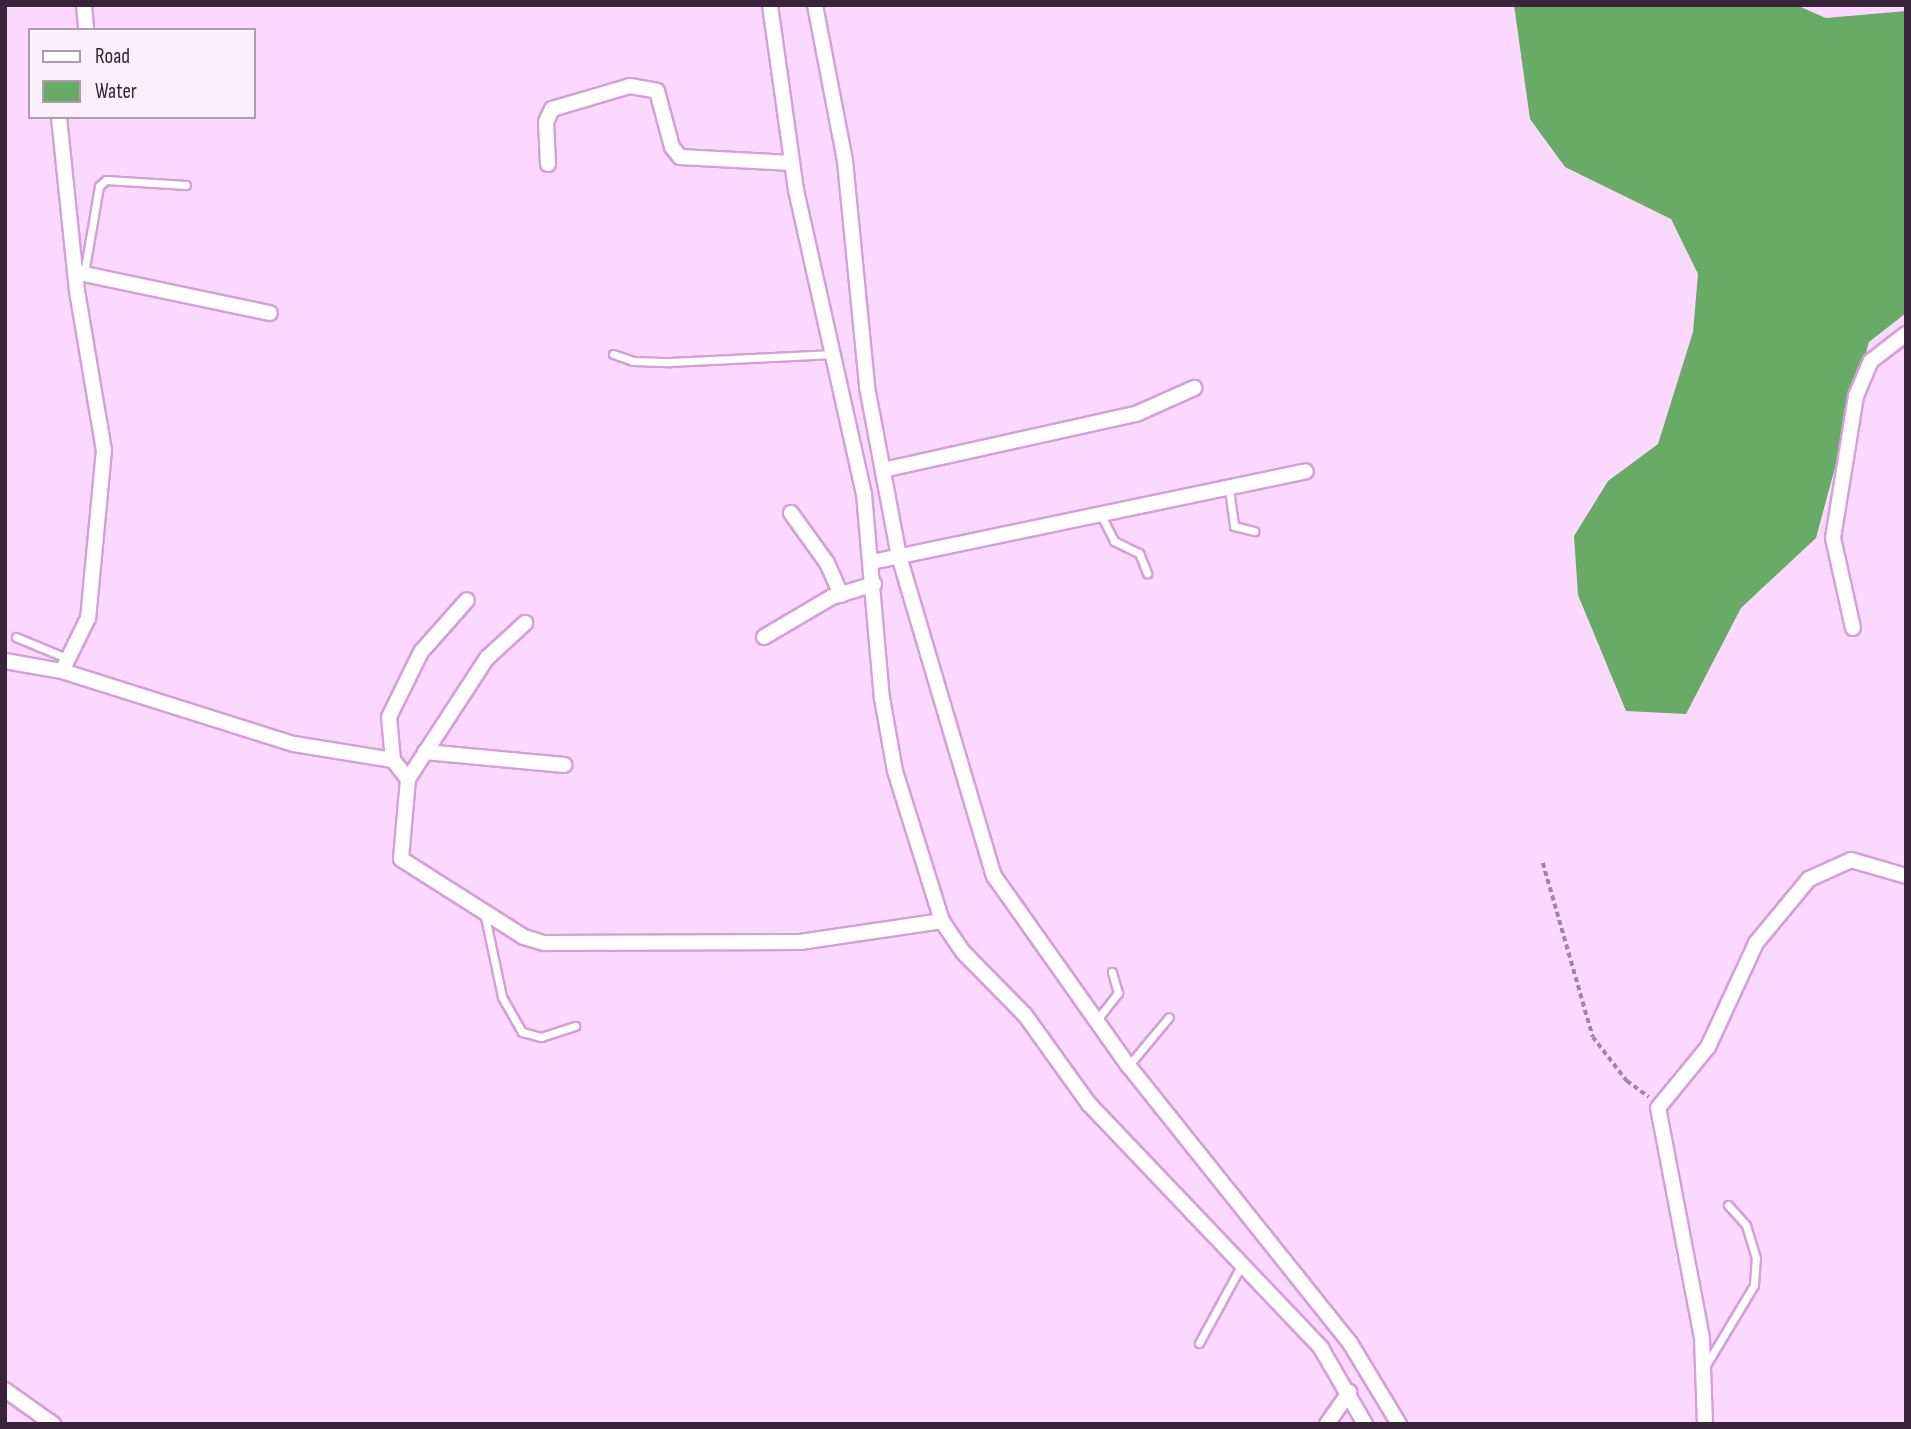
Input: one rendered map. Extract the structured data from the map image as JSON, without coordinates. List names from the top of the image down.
{
  "legend": ["Road", "Water"]
}
